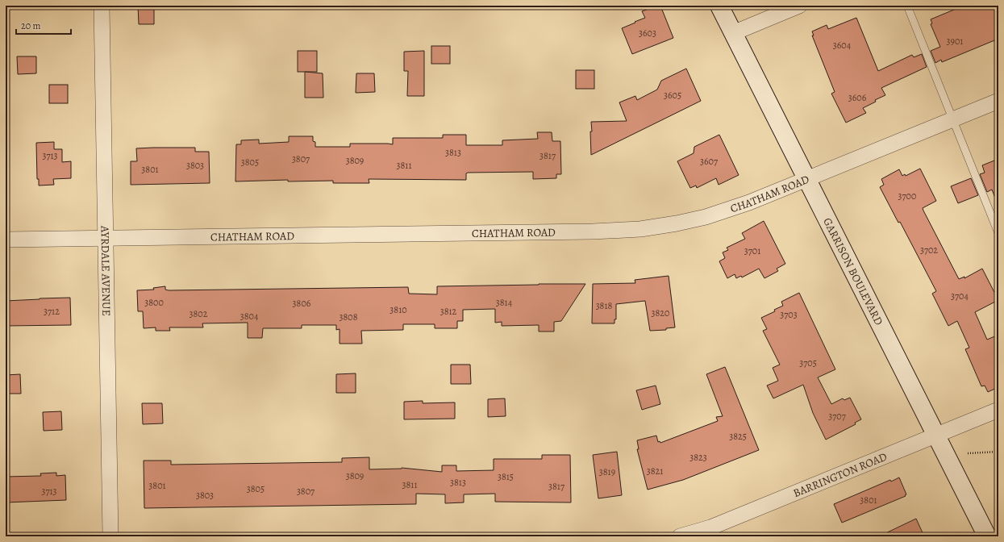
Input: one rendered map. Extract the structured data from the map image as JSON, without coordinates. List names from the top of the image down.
{
  "streets": {
    "main road": ["GARRISON BOULEVARD"],
    "street": ["CHATHAM ROAD", "AYRDALE AVENUE", "BARRINGTON ROAD"]
  },
  "crossings": [
    ["CHATHAM ROAD", "AYRDALE AVENUE"],
    ["CHATHAM ROAD", "GARRISON BOULEVARD"],
    ["GARRISON BOULEVARD", "BARRINGTON ROAD"]
  ],
  "house_numbers": [
    "3603",
    "3901",
    "3604",
    "3605",
    "3606",
    "3813",
    "3713",
    "3817",
    "3807",
    "3809",
    "3607",
    "3805",
    "3803",
    "3811",
    "3801",
    "3700",
    "3702",
    "3701",
    "3704",
    "3800",
    "3814",
    "3806",
    "3818",
    "3810",
    "3712",
    "3812",
    "3820",
    "3802",
    "3703",
    "3804",
    "3808",
    "3705",
    "3707",
    "3825",
    "3823",
    "3821",
    "3819",
    "3809",
    "3815",
    "3813",
    "3811",
    "3801",
    "3817",
    "3805",
    "3713",
    "3807",
    "3803",
    "3801"
  ],
  "scale_bar": "20 m"
}
